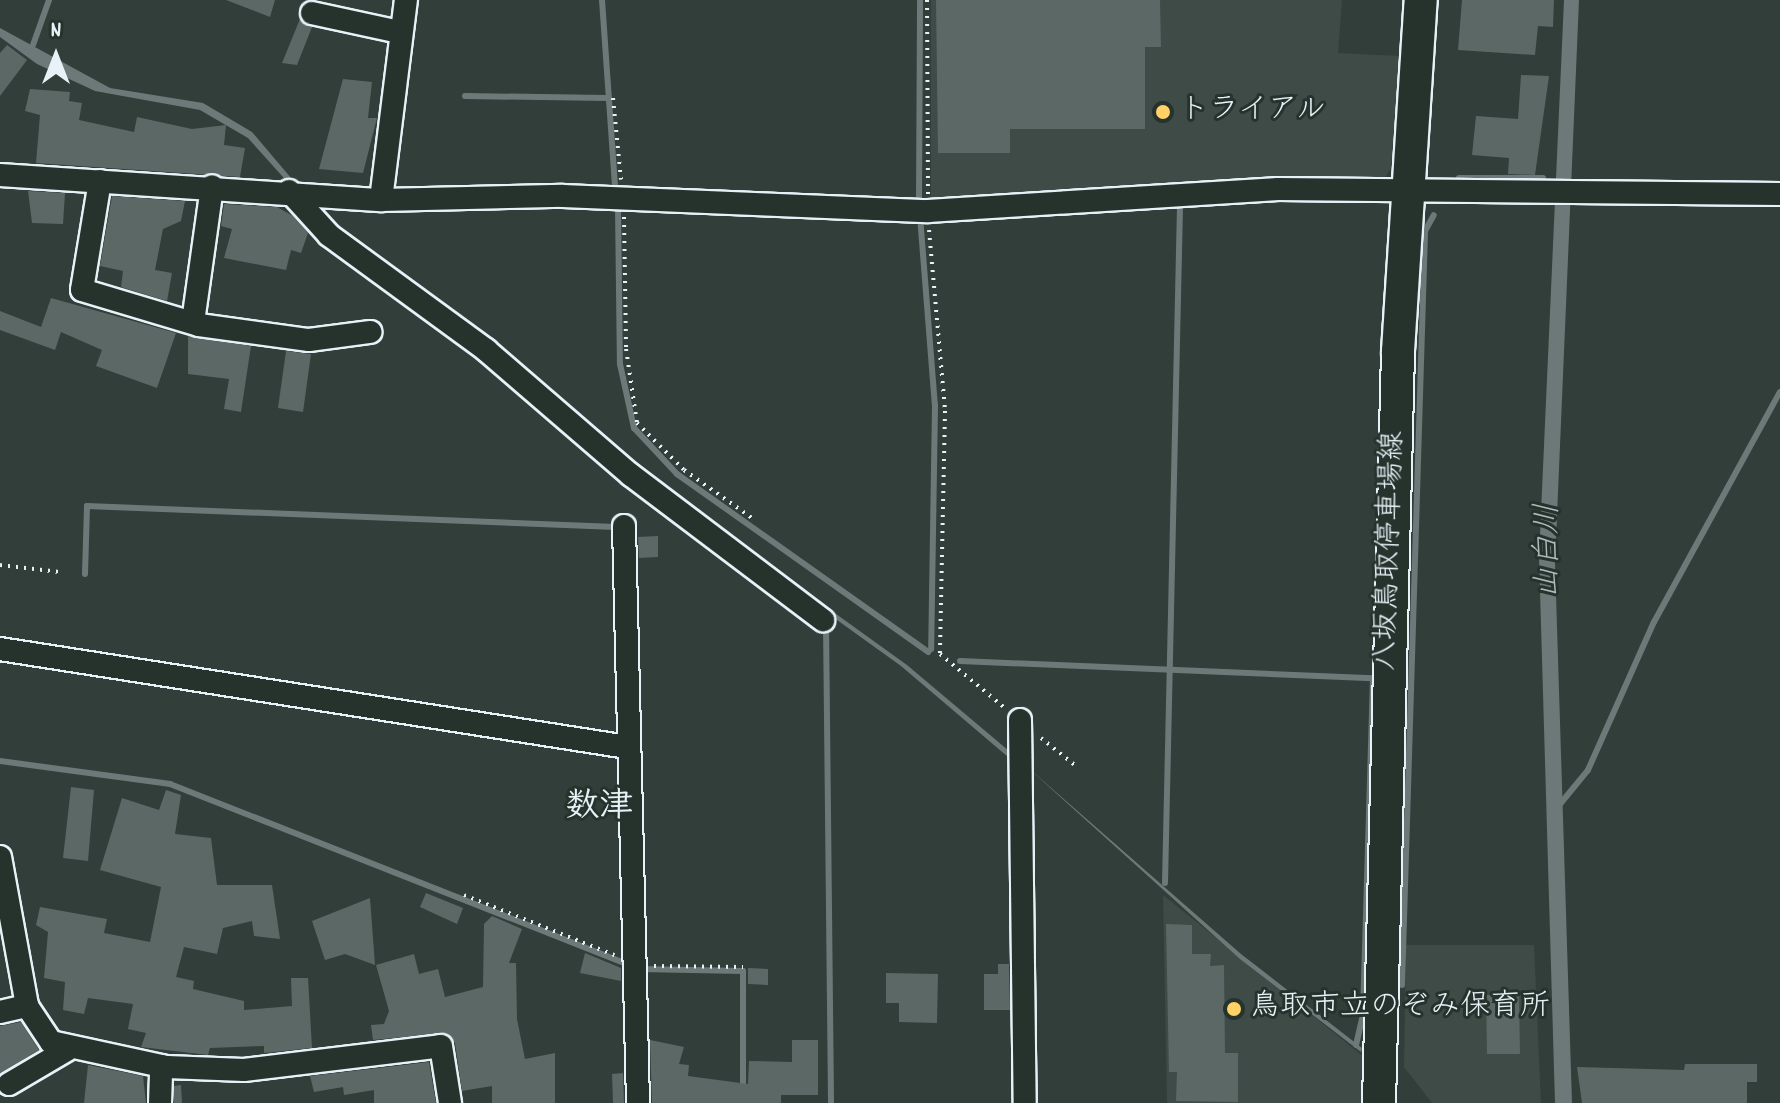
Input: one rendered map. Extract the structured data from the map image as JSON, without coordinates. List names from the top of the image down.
{
  "streets": {
    "main road": ["八坂鳥取停車場線"]
  },
  "districts": ["数津"],
  "water": ["山白川"],
  "places": ["トライアル", "鳥取市立のぞみ保育所"],
  "north": "top"
}
